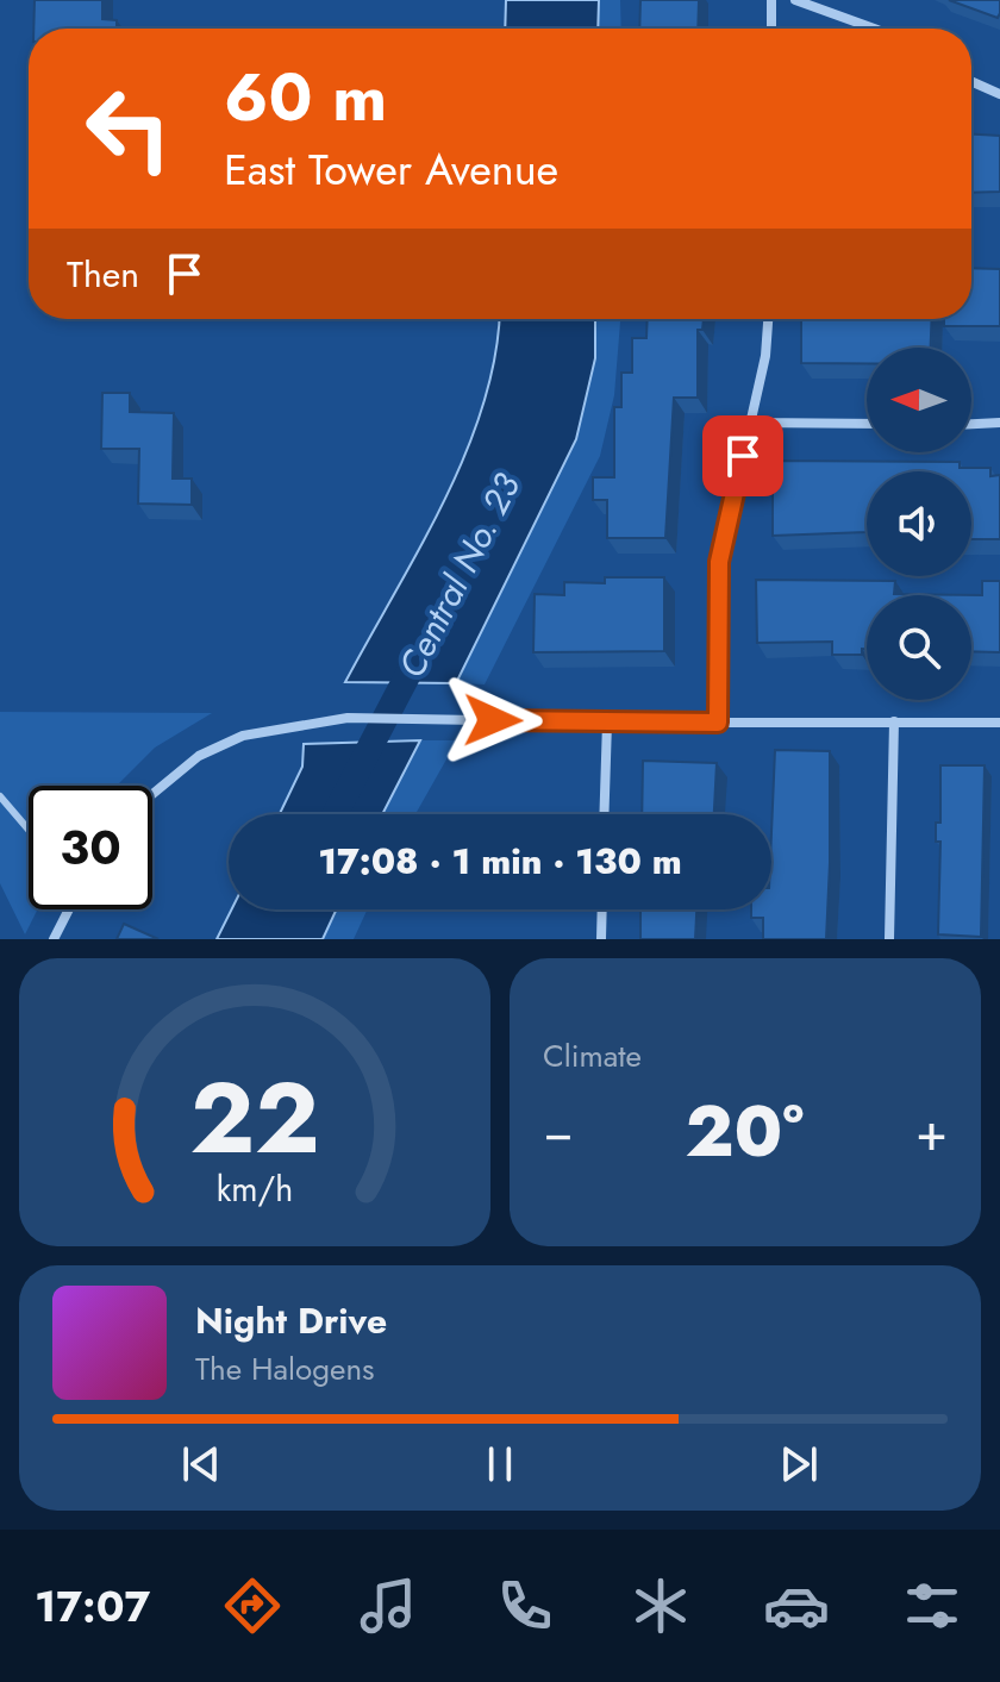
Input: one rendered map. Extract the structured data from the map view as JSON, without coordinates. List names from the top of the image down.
{
  "water": ["Central No. 23"],
  "north": "left",
  "page": {
    "turn": ["60 m", "East Tower Avenue"],
    "then": "Then",
    "limit": "30",
    "trip": "17:08 · 1 min · 130 m",
    "tile": "Climate",
    "heat": ["−", "20°", "+"],
    "song": ["Night Drive", "The Halogens"],
    "tabs": "17:07",
    "gauge": ["22", "km/h"]
  }
}
